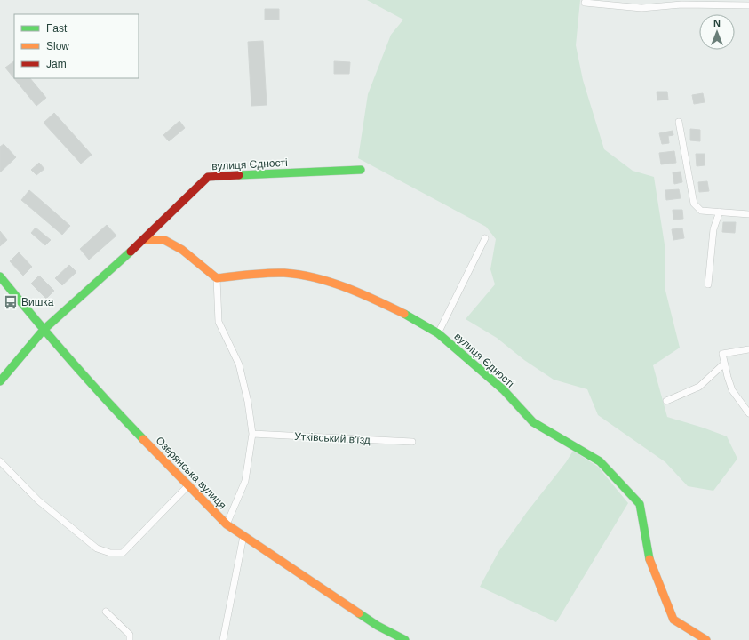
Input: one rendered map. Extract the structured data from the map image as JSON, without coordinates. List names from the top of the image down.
{
  "streets": {
    "street": ["вулиця Єдності", "Утківський в'їзд", "Озерянська вулиця"]
  },
  "crossings": [
    ["вулиця Єдності", "Озерянська вулиця"]
  ],
  "places": {
    "bus stop": ["Вишка"]
  },
  "legend": ["Fast", "Slow", "Jam"],
  "north": "top"
}
